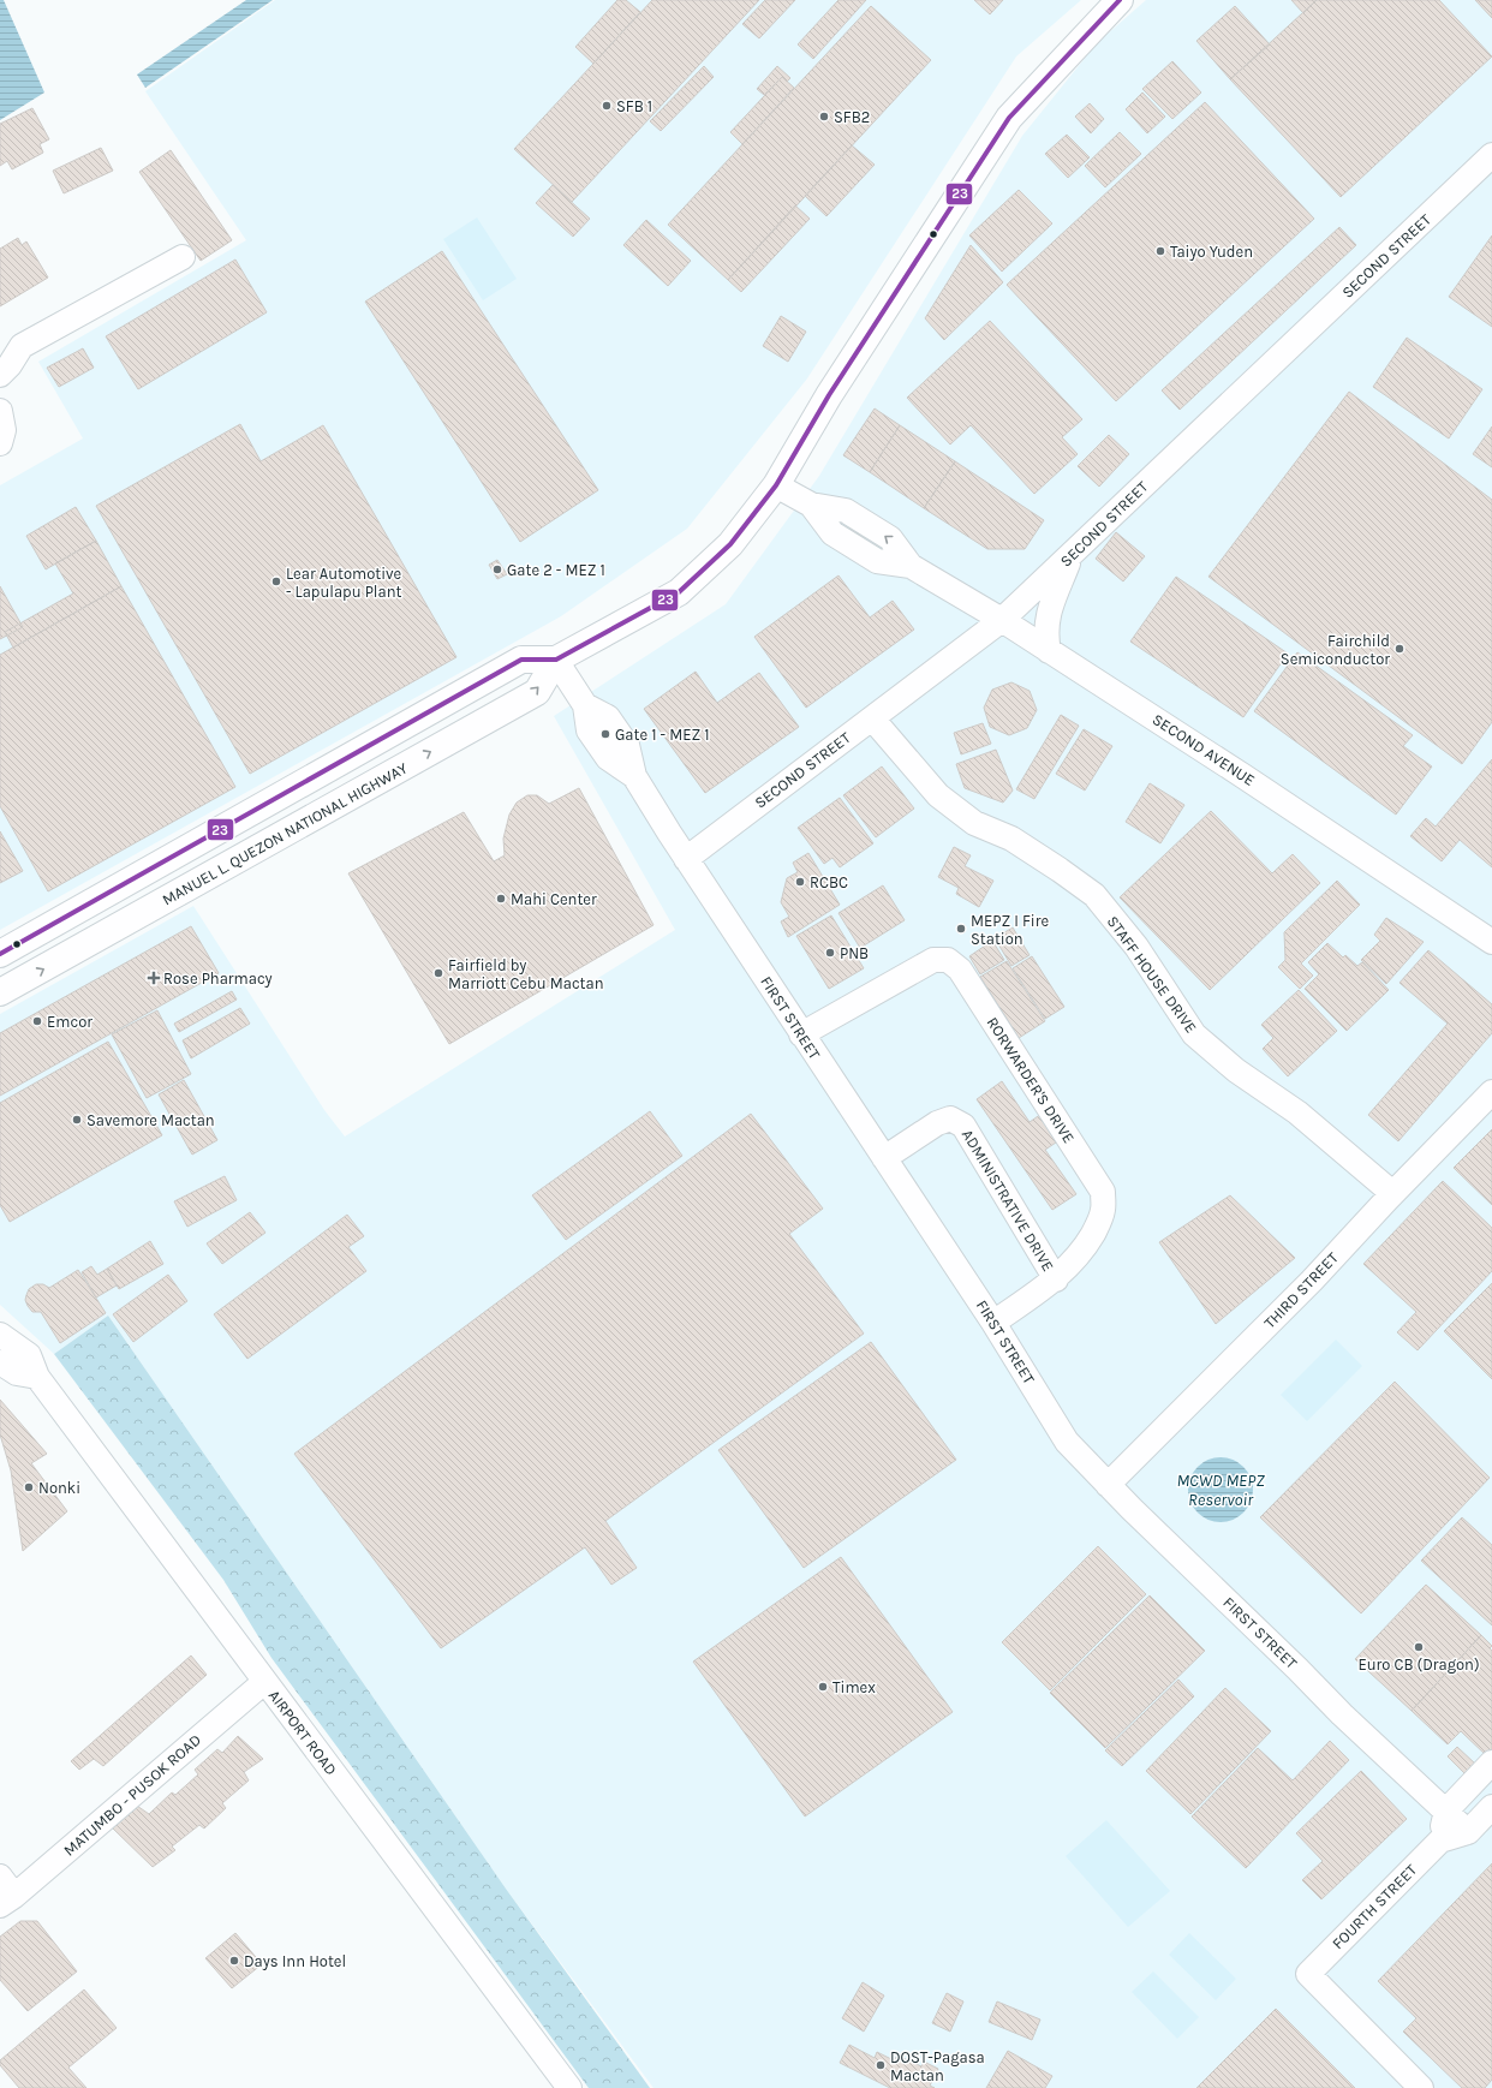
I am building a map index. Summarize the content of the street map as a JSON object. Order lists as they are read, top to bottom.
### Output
{
  "streets": {
    "main road": ["MANUEL L. QUEZON NATIONAL HIGHWAY"],
    "street": [
      "SECOND STREET",
      "SECOND AVENUE",
      "STAFF HOUSE DRIVE",
      "FIRST STREET",
      "RORWARDER'S DRIVE",
      "ADMINISTRATIVE DRIVE",
      "THIRD STREET",
      "AIRPORT ROAD",
      "MATUMBO - PUSOK ROAD",
      "FOURTH STREET"
    ]
  },
  "crossings": [
    ["SECOND STREET", "SECOND AVENUE"],
    ["SECOND STREET", "STAFF HOUSE DRIVE"],
    ["SECOND STREET", "FIRST STREET"],
    ["SECOND AVENUE", "MANUEL L. QUEZON NATIONAL HIGHWAY"],
    ["MANUEL L. QUEZON NATIONAL HIGHWAY", "FIRST STREET"],
    ["STAFF HOUSE DRIVE", "THIRD STREET"],
    ["FIRST STREET", "RORWARDER'S DRIVE"],
    ["FIRST STREET", "ADMINISTRATIVE DRIVE"],
    ["FIRST STREET", "THIRD STREET"],
    ["FIRST STREET", "FOURTH STREET"],
    ["RORWARDER'S DRIVE", "ADMINISTRATIVE DRIVE"],
    ["AIRPORT ROAD", "MATUMBO - PUSOK ROAD"]
  ],
  "water": ["MCWD MEPZ Reservoir"],
  "places": {
    "other": [
      "SFB 1",
      "SFB2",
      "Taiyo Yuden",
      "Gate 2 - MEZ 1",
      "Lear Automotive - Lapulapu Plant",
      "Fairchild Semiconductor",
      "Gate 1 - MEZ 1",
      "RCBC",
      "Mahi Center",
      "MEPZ I Fire Station",
      "PNB",
      "Fairfield by Marriott Cebu Mactan",
      "Emcor",
      "Savemore Mactan",
      "Nonki",
      "Euro CB (Dragon)",
      "Timex",
      "Days Inn Hotel",
      "DOST-Pagasa Mactan"
    ],
    "health": ["Rose Pharmacy"]
  },
  "lines": ["transit line 23"]
}
